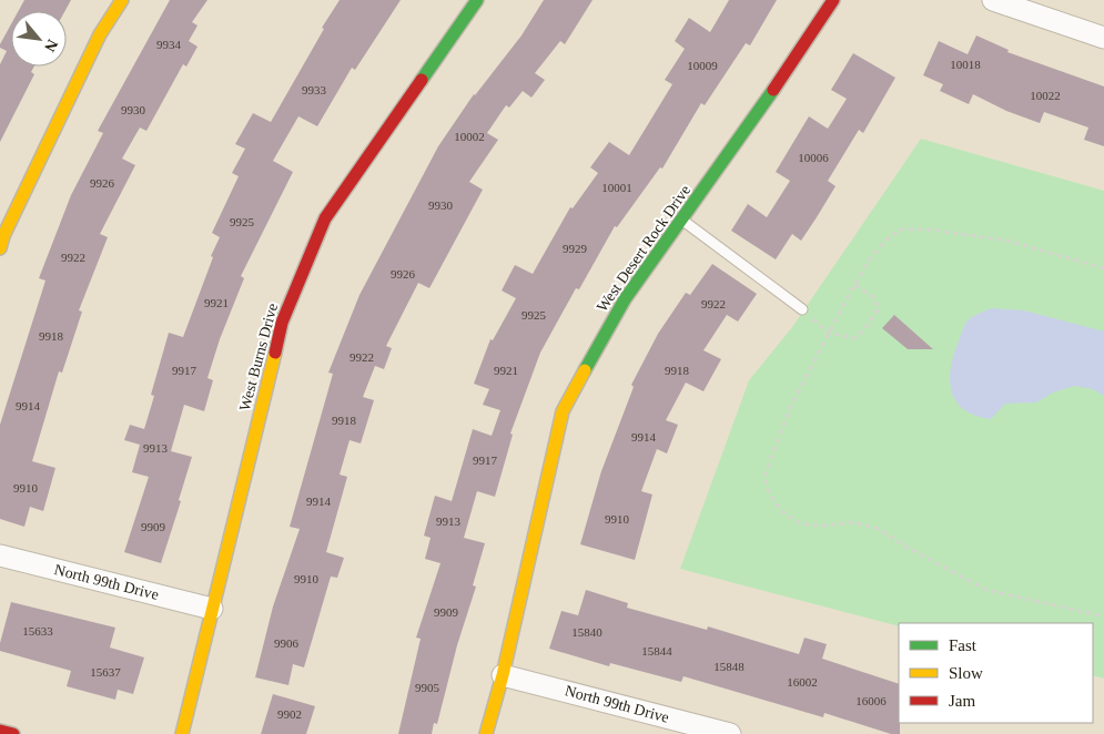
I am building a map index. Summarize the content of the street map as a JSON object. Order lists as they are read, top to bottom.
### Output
{
  "streets": {
    "street": ["West Desert Rock Drive", "West Burns Drive", "North 99th Drive"]
  },
  "crossings": [
    ["West Desert Rock Drive", "North 99th Drive"],
    ["West Burns Drive", "North 99th Drive"]
  ],
  "house_numbers": [
    "9934",
    "10018",
    "10009",
    "9933",
    "10022",
    "9930",
    "10002",
    "10006",
    "9926",
    "10001",
    "9930",
    "9925",
    "9929",
    "9922",
    "9926",
    "9921",
    "9922",
    "9925",
    "9918",
    "9922",
    "9917",
    "9921",
    "9918",
    "9914",
    "9918",
    "9914",
    "9913",
    "9917",
    "9910",
    "9914",
    "9910",
    "9913",
    "9909",
    "9910",
    "9909",
    "15633",
    "15840",
    "9906",
    "15844",
    "15848",
    "15637",
    "16002",
    "9905",
    "16006",
    "9902"
  ],
  "legend": ["Fast", "Slow", "Jam"],
  "north": "bottom right"
}
